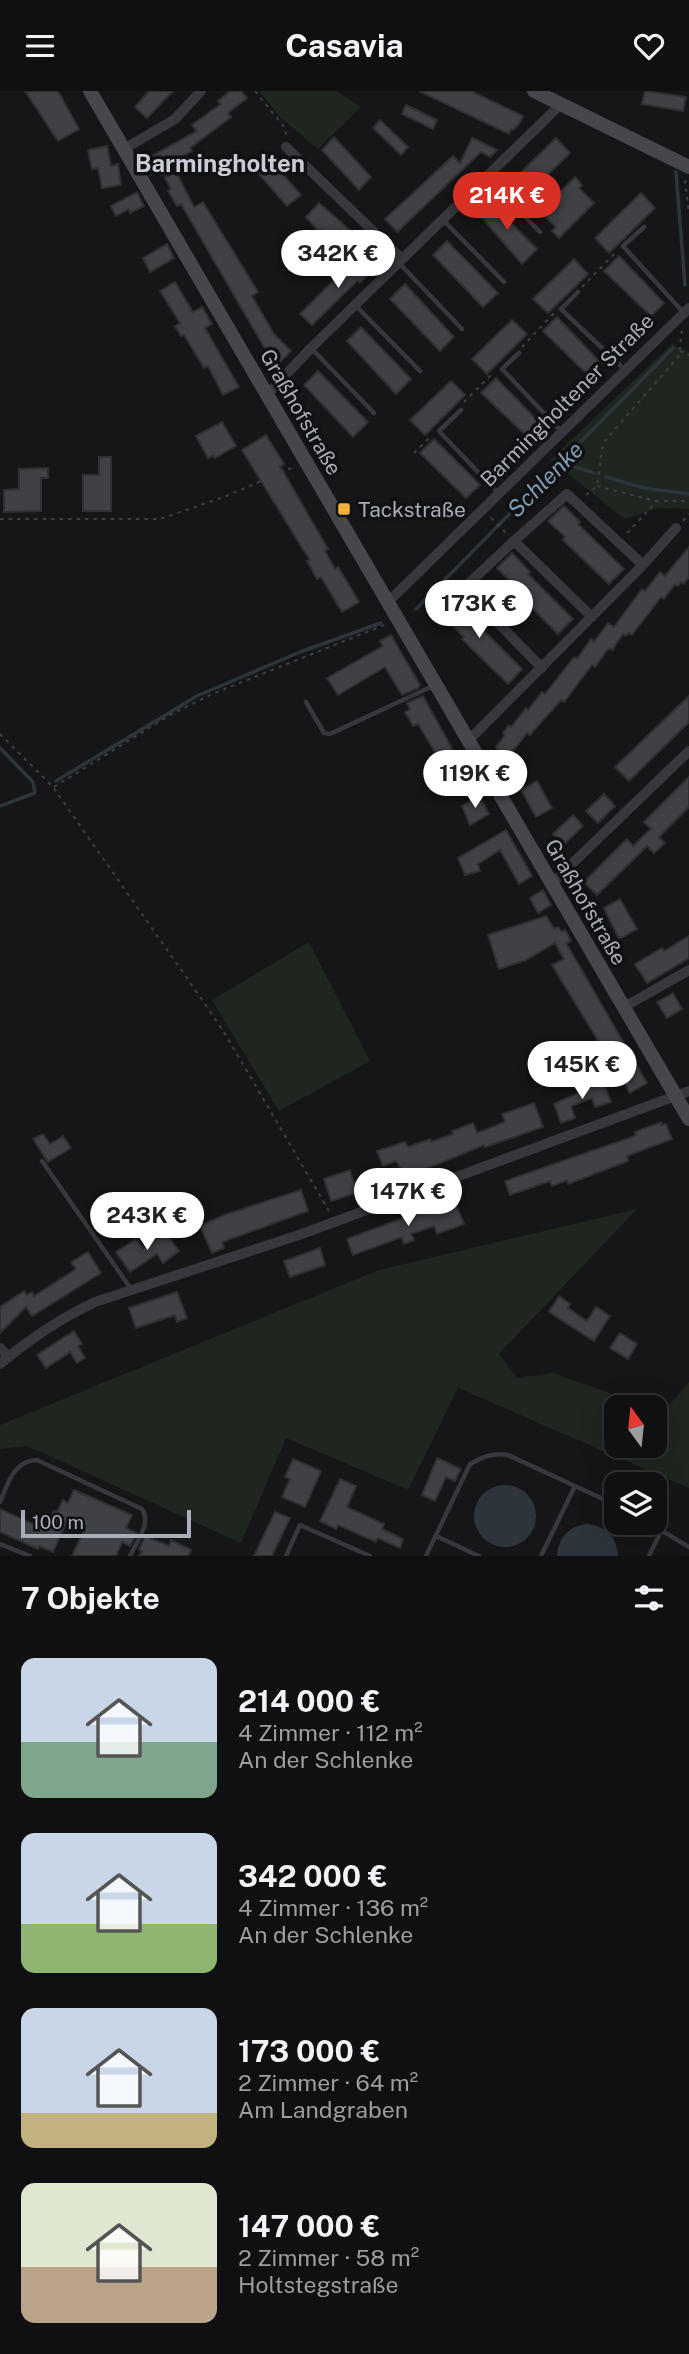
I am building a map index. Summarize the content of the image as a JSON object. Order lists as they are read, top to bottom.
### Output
{
  "streets": {
    "street": ["Barmingholtener Straße", "Graßhofstraße"]
  },
  "crossings": [
    ["Barmingholtener Straße", "Graßhofstraße"]
  ],
  "districts": ["Barmingholten"],
  "water": ["Schlenke"],
  "places": {
    "transit": ["Tackstraße"]
  },
  "scale_bar": "100 m",
  "north": "top",
  "page": {
    "header": "Casavia",
    "price": [
      "214K €",
      "342K €",
      "173K €",
      "119K €",
      "145K €",
      "147K €",
      "243K €"
    ],
    "scale": "100 m",
    "heading": "7 Objekte",
    "list": [
      {
        "name": "214 000 €",
        "note": "4 Zimmer · 112 m² · An der Schlenke"
      },
      {
        "name": "342 000 €",
        "note": "4 Zimmer · 136 m² · An der Schlenke"
      },
      {
        "name": "173 000 €",
        "note": "2 Zimmer · 64 m² · Am Landgraben"
      },
      {
        "name": "147 000 €",
        "note": "2 Zimmer · 58 m² · Holtstegstraße"
      }
    ]
  }
}
